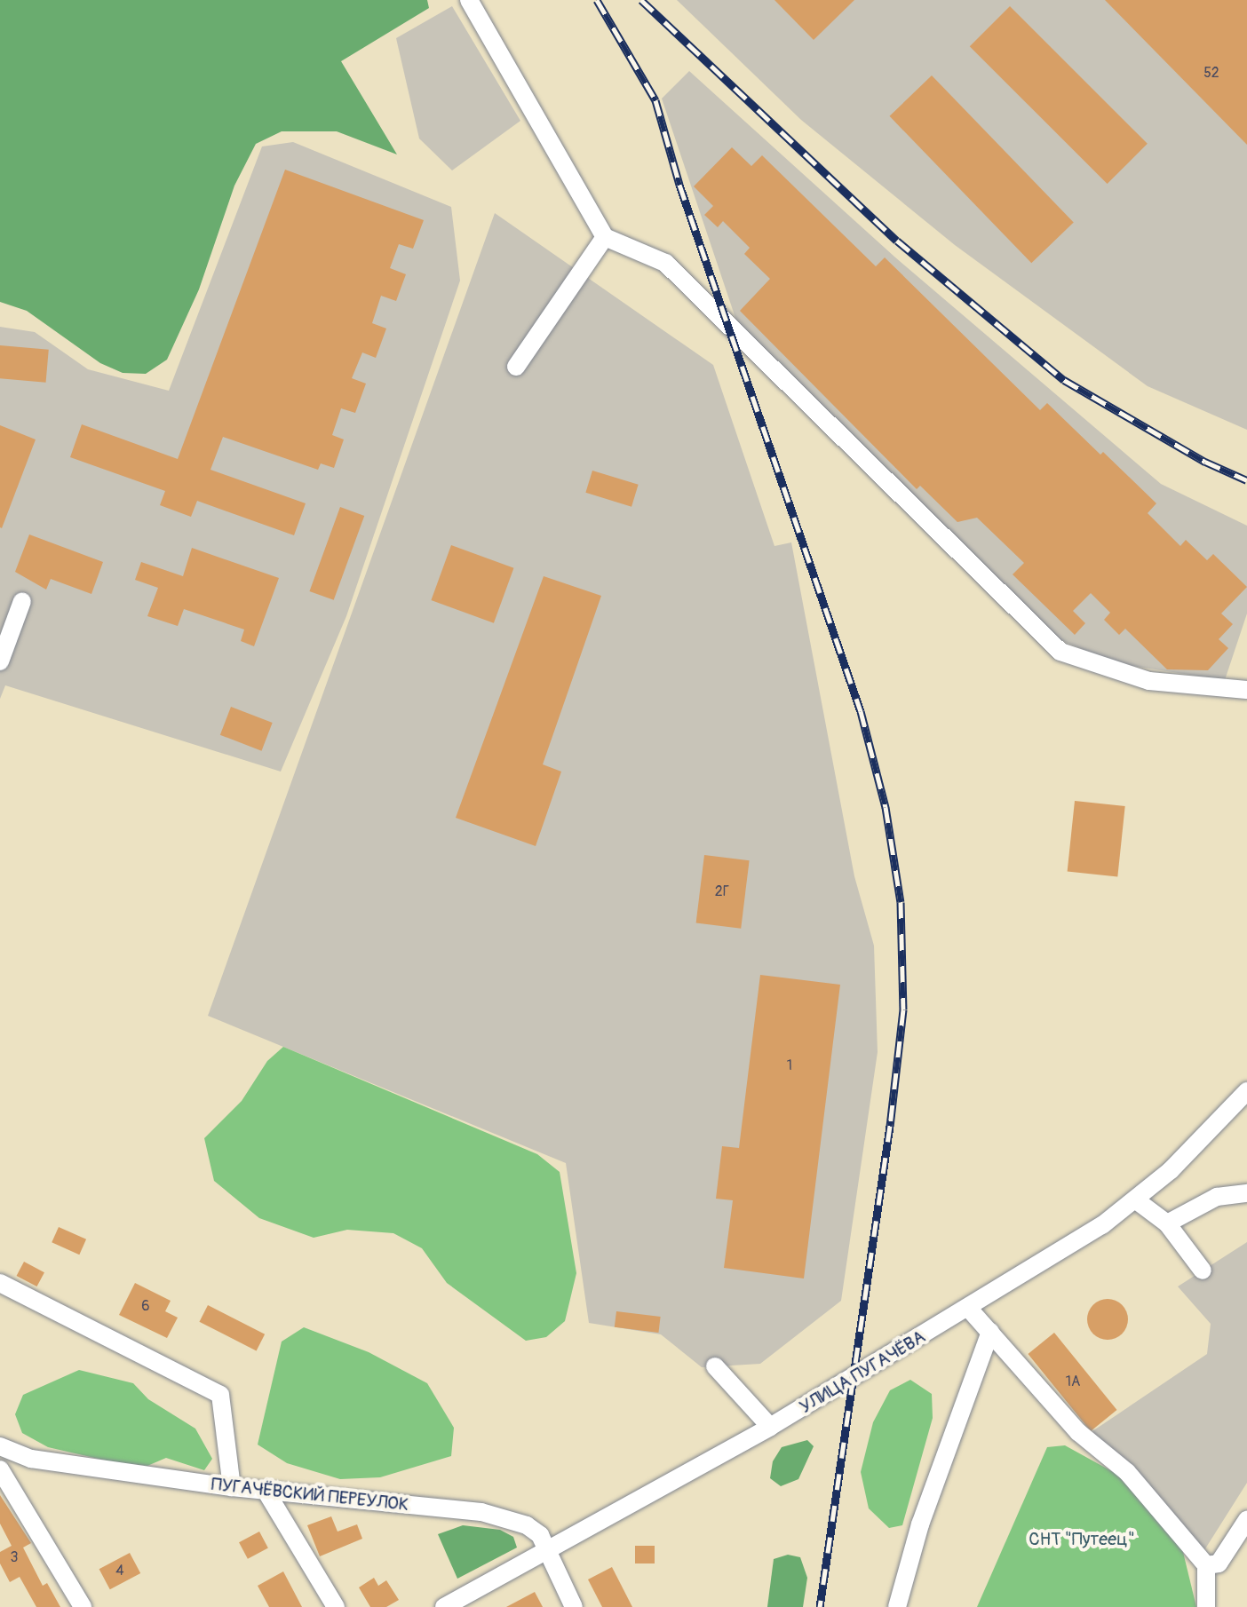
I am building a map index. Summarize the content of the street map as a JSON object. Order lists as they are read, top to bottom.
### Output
{
  "streets": {
    "street": ["УЛИЦА ПУГАЧЁВА", "ПУГАЧЁВСКИЙ ПЕРЕУЛОК"]
  },
  "crossings": [
    ["УЛИЦА ПУГАЧЁВА", "ПУГАЧЁВСКИЙ ПЕРЕУЛОК"]
  ],
  "parks": ["СНТ \"Путеец\""],
  "house_numbers": [
    "52",
    "2Г",
    "1",
    "6",
    "1А",
    "3",
    "4"
  ]
}
